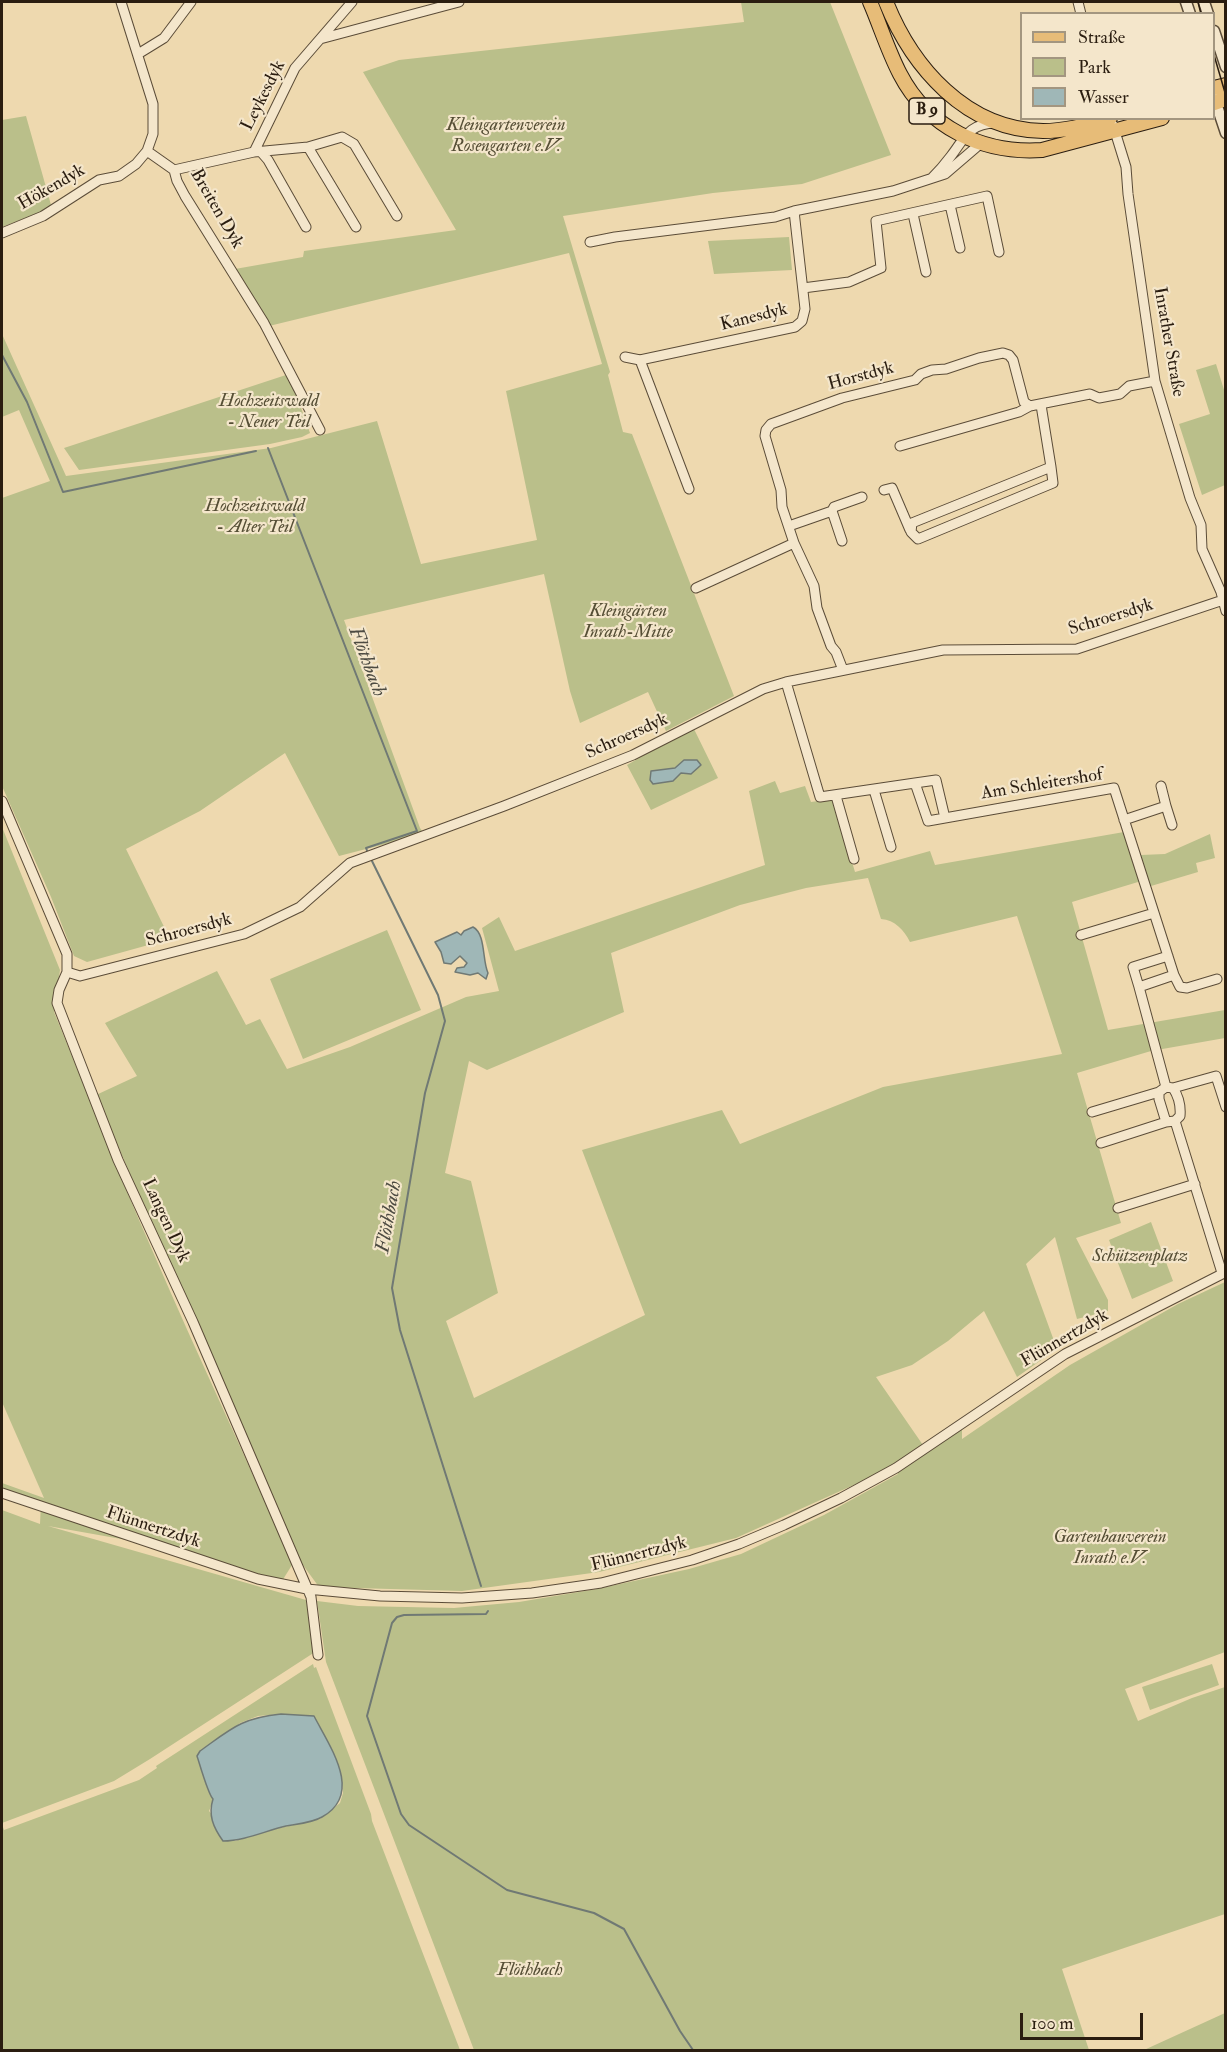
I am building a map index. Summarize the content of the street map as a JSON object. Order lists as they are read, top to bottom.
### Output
{
  "streets": {
    "main road": ["B 9"],
    "street": [
      "Leykesdyk",
      "Hökendyk",
      "Breiten Dyk",
      "Kanesdyk",
      "Inrather Straße",
      "Horstdyk",
      "Schroersdyk",
      "Am Schleitershof",
      "Langen Dyk",
      "Flünnertzdyk"
    ]
  },
  "crossings": [
    ["Leykesdyk", "Breiten Dyk"],
    ["B 9", "Inrather Straße"],
    ["Hökendyk", "Breiten Dyk"],
    ["Inrather Straße", "Schroersdyk"],
    ["Horstdyk", "Schroersdyk"],
    ["Schroersdyk", "Langen Dyk"],
    ["Langen Dyk", "Flünnertzdyk"]
  ],
  "water": ["Flöthbach"],
  "parks": [
    "Kleingartenverein Rosengarten e.V.",
    "Hochzeitswald - Neuer Teil",
    "Hochzeitswald - Alter Teil",
    "Kleingärten Inrath-Mitte",
    "Schützenplatz",
    "Gartenbauverein Inrath e.V.",
    "Flöthbach"
  ],
  "legend": ["Straße", "Park", "Wasser"],
  "scale_bar": "100 m"
}
